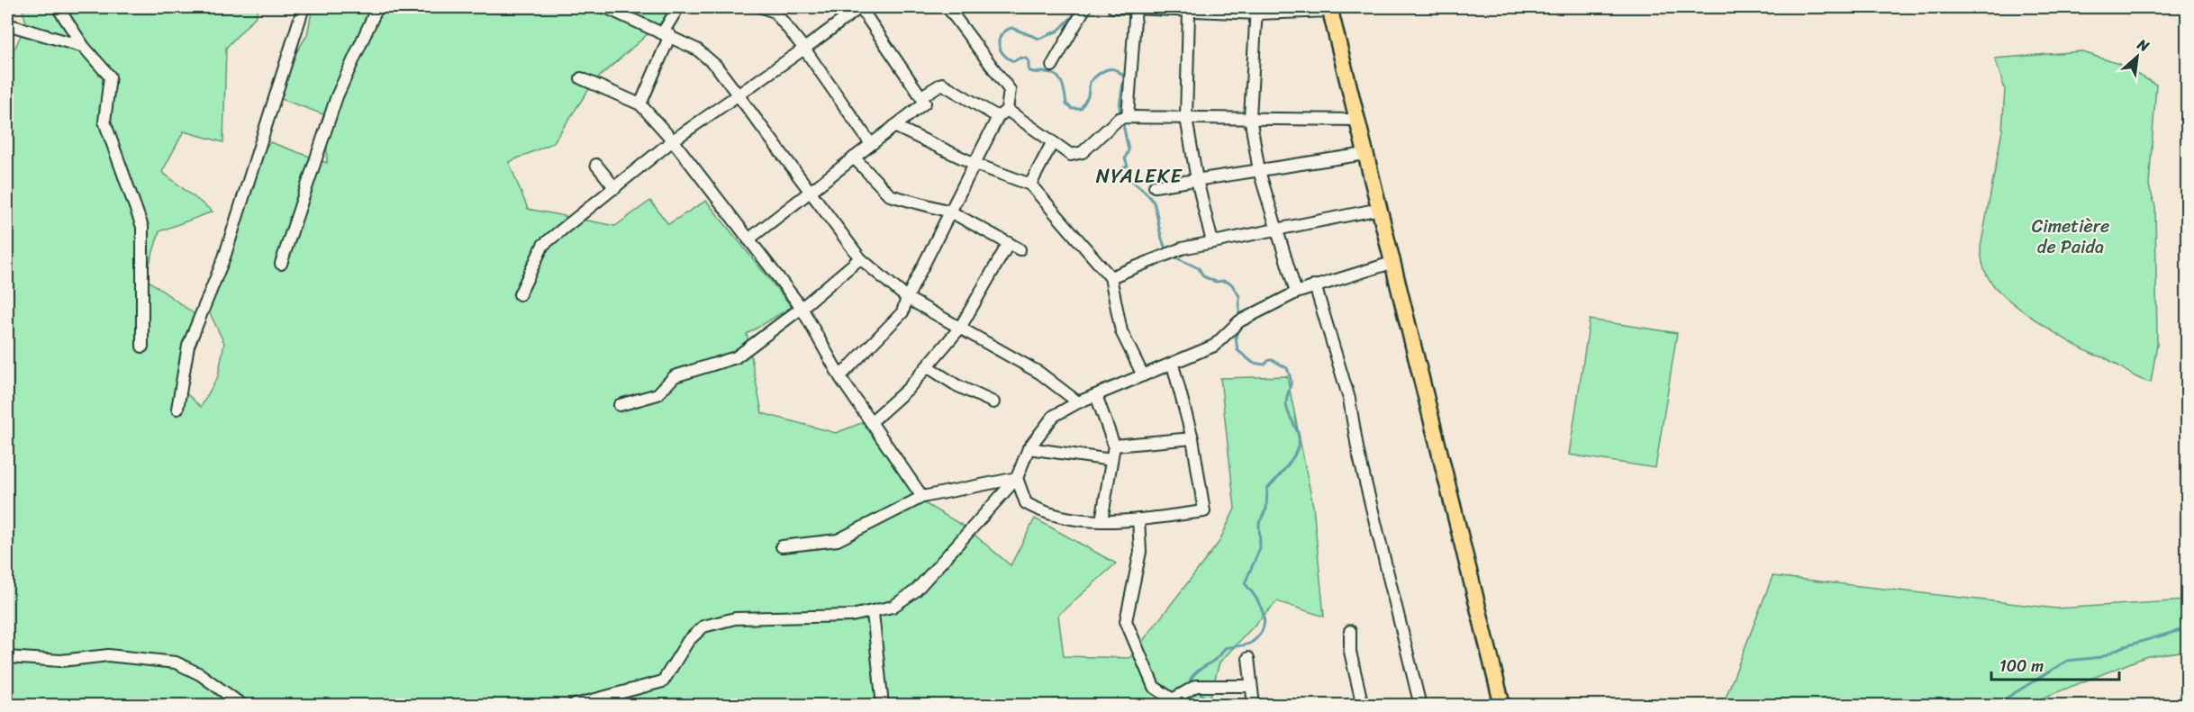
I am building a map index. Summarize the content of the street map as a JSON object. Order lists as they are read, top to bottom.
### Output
{
  "districts": ["NYALEKE"],
  "parks": ["Cimetière de Paida"],
  "scale_bar": "100 m",
  "north": "top right"
}
